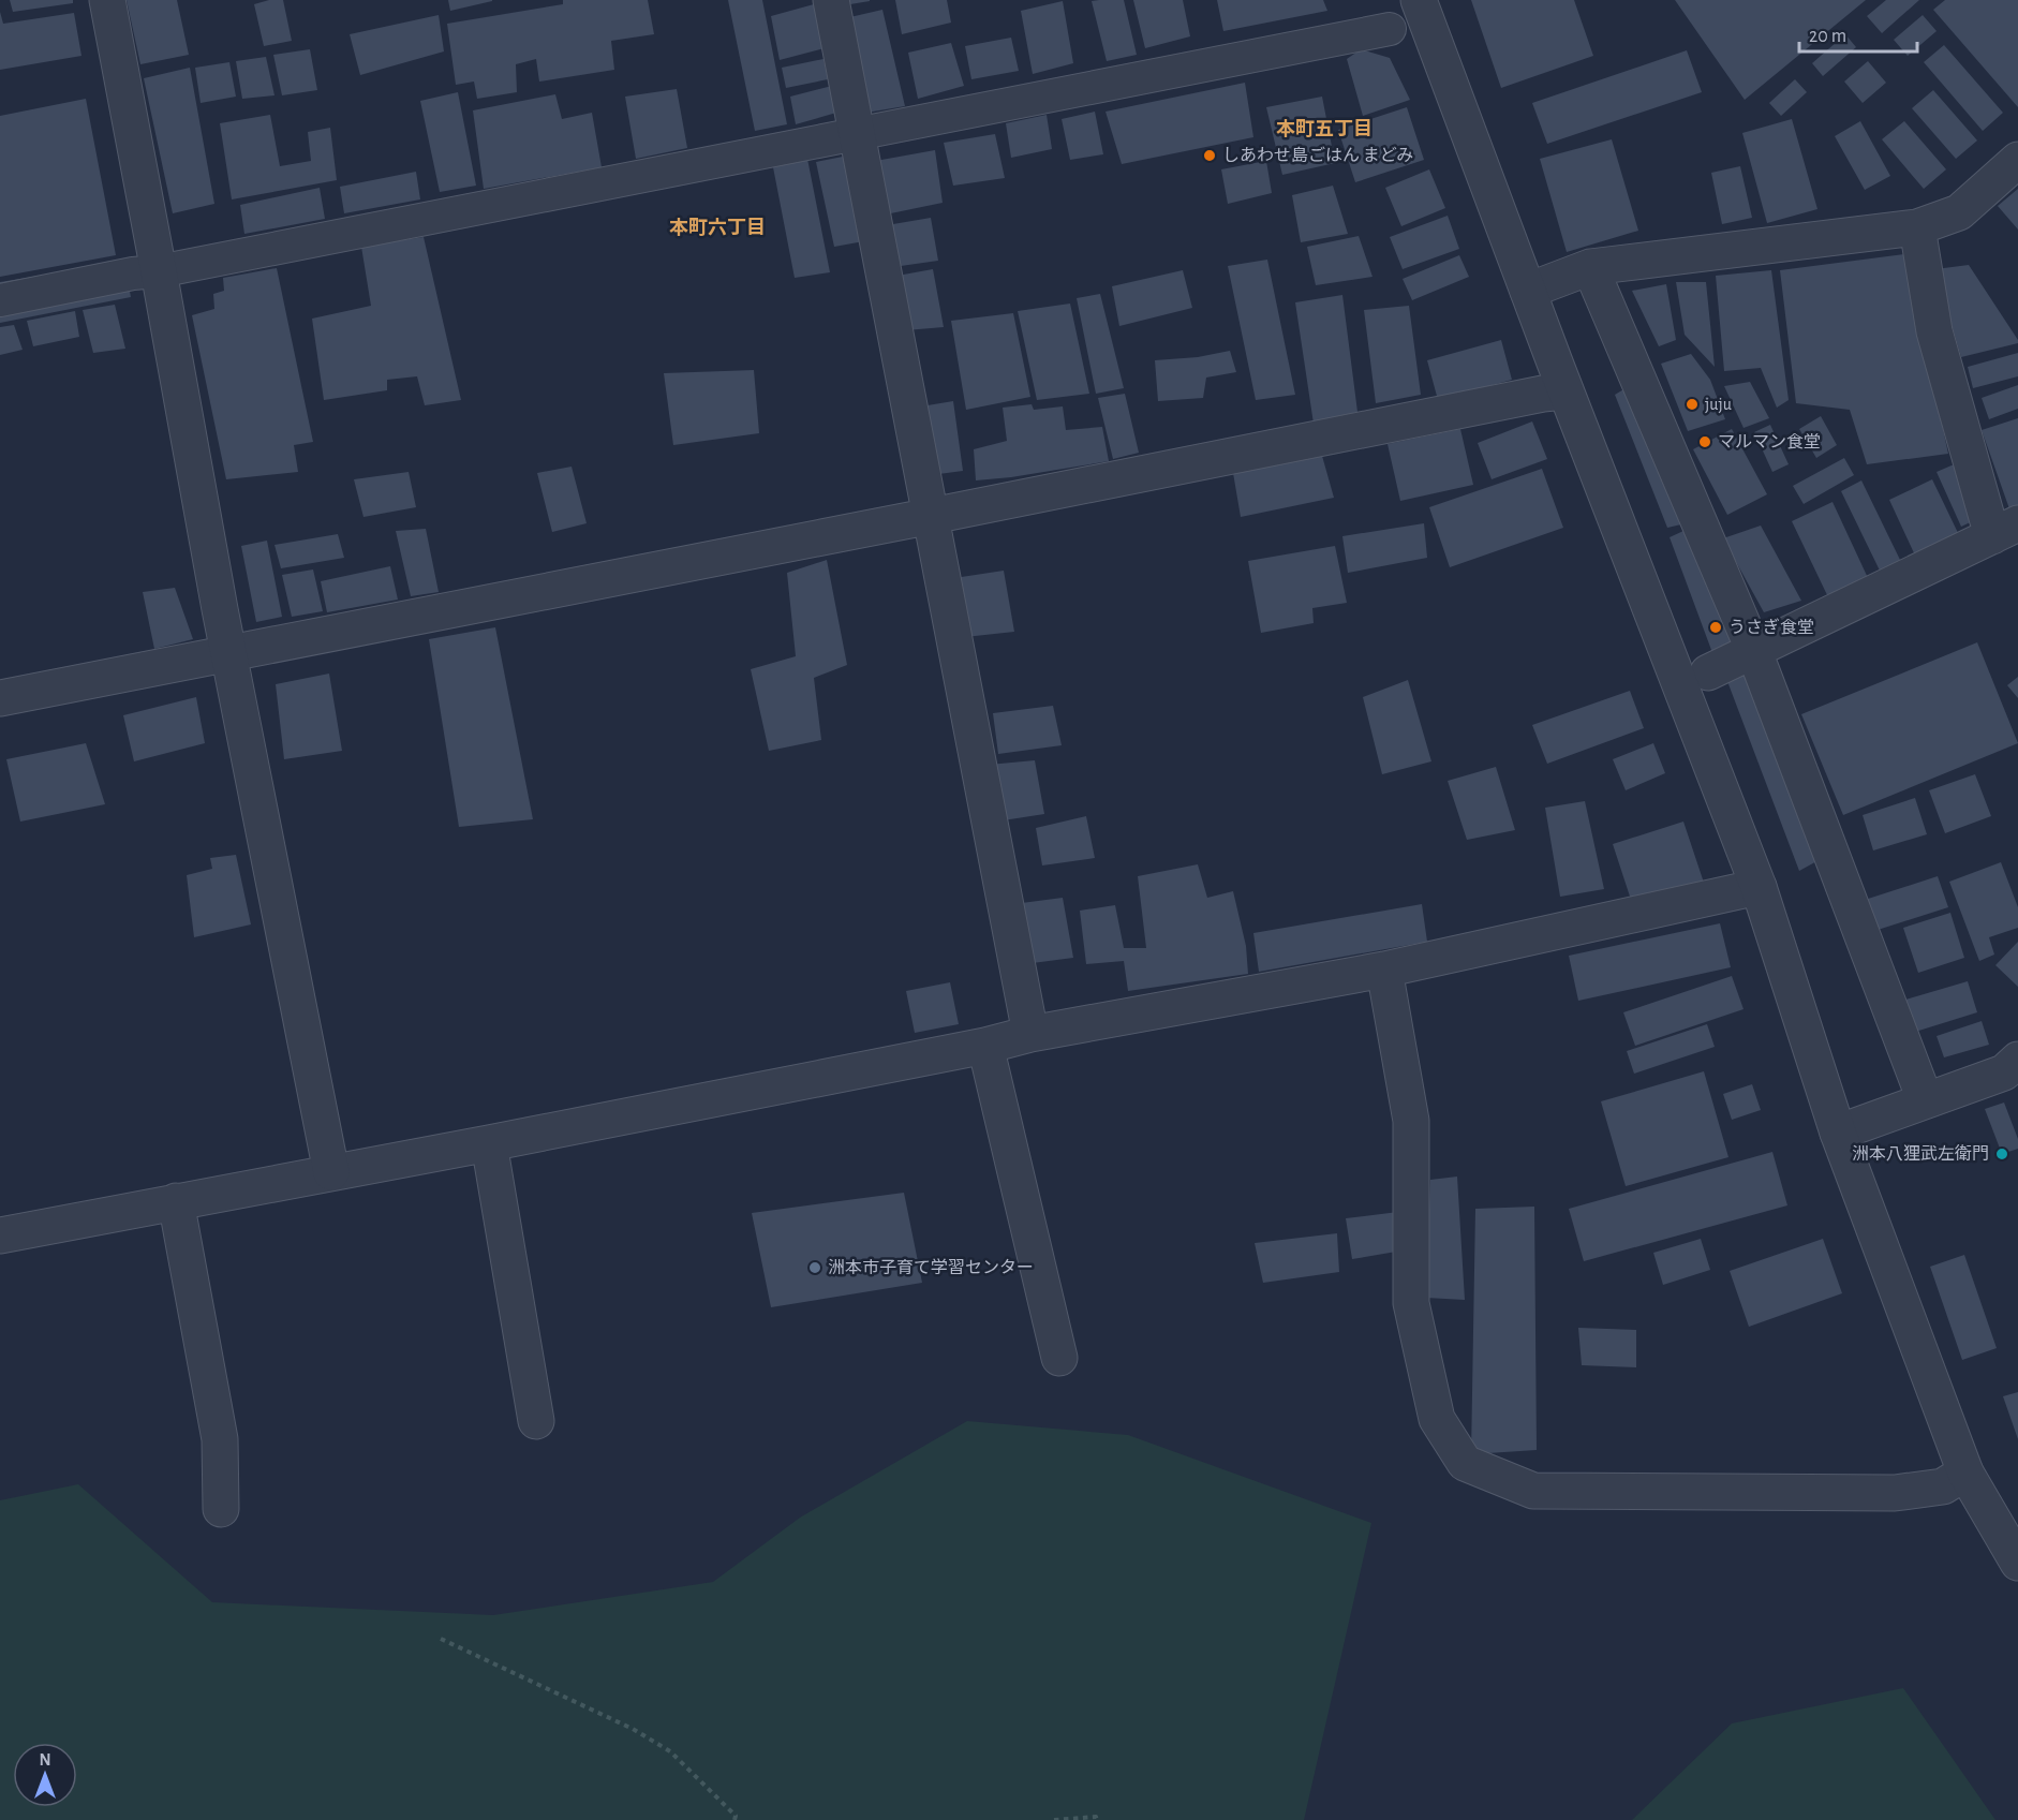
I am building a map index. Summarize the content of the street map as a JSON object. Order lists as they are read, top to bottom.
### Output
{
  "districts": ["本町五丁目", "本町六丁目"],
  "places": [
    "しあわせ島ごはん まどみ",
    "juju",
    "マルマン食堂",
    "うさぎ食堂",
    "洲本八狸武左衛門",
    "洲本市子育て学習センター"
  ],
  "scale_bar": "20 m",
  "north": "top"
}
